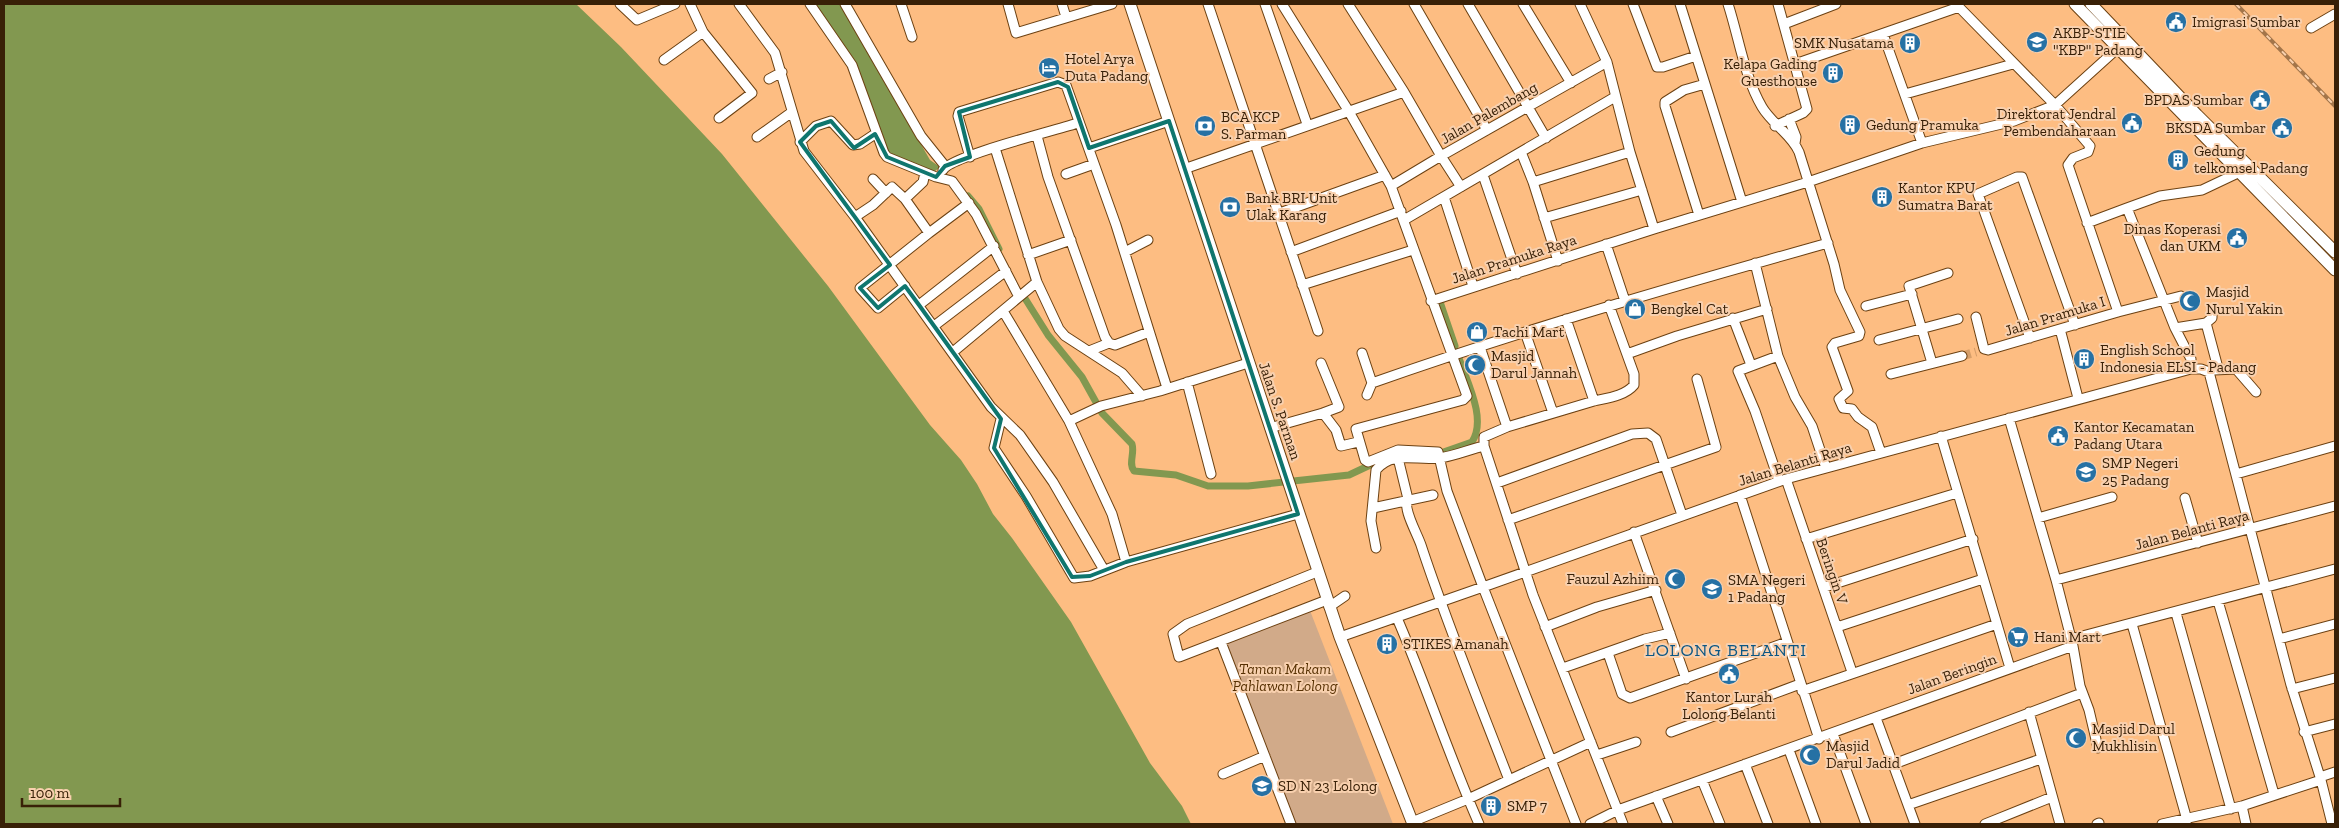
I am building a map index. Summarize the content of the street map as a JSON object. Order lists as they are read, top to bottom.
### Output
{
  "streets": {
    "main road": ["Jalan S. Parman"],
    "street": [
      "Jalan Palembang",
      "Jalan Pramuka Raya",
      "Jalan Pramuka I",
      "Jalan Belanti Raya",
      "Beringin V",
      "Jalan Beringin"
    ]
  },
  "crossings": [
    ["Jalan S. Parman", "Jalan Belanti Raya"],
    ["Jalan Belanti Raya", "Beringin V"]
  ],
  "districts": ["LOLONG BELANTI"],
  "parks": ["Taman Makam Pahlawan Lolong"],
  "places": {
    "public building": [
      "Imigrasi Sumbar",
      "BPDAS Sumbar",
      "Direktorat Jendral Pembendaharaan",
      "BKSDA Sumbar",
      "Dinas Koperasi dan UKM",
      "Kantor Kecamatan Padang Utara",
      "Kantor Lurah Lolong Belanti"
    ],
    "school or university": [
      "AKBP-STIE \"KBP\" Padang",
      "SMP Negeri 25 Padang",
      "SMA Negeri 1 Padang",
      "SD N 23 Lolong"
    ],
    "building": [
      "SMK Nusatama",
      "Kelapa Gading Guesthouse",
      "Gedung Pramuka",
      "Gedung telkomsel Padang",
      "Kantor KPU Sumatra Barat",
      "English School Indonesia ELSI - Padang",
      "STIKES Amanah",
      "SMP 7"
    ],
    "hotel": ["Hotel Arya Duta Padang"],
    "bank": ["BCA KCP S. Parman", "Bank BRI Unit Ulak Karang"],
    "mosque": [
      "Masjid Nurul Yakin",
      "Masjid Darul Jannah",
      "Fauzul Azhiim",
      "Masjid Darul Mukhlisin",
      "Masjid Darul Jadid"
    ],
    "shop": ["Bengkel Cat", "Tachi Mart"],
    "supermarket": ["Hani Mart"]
  },
  "scale_bar": "100 m"
}
